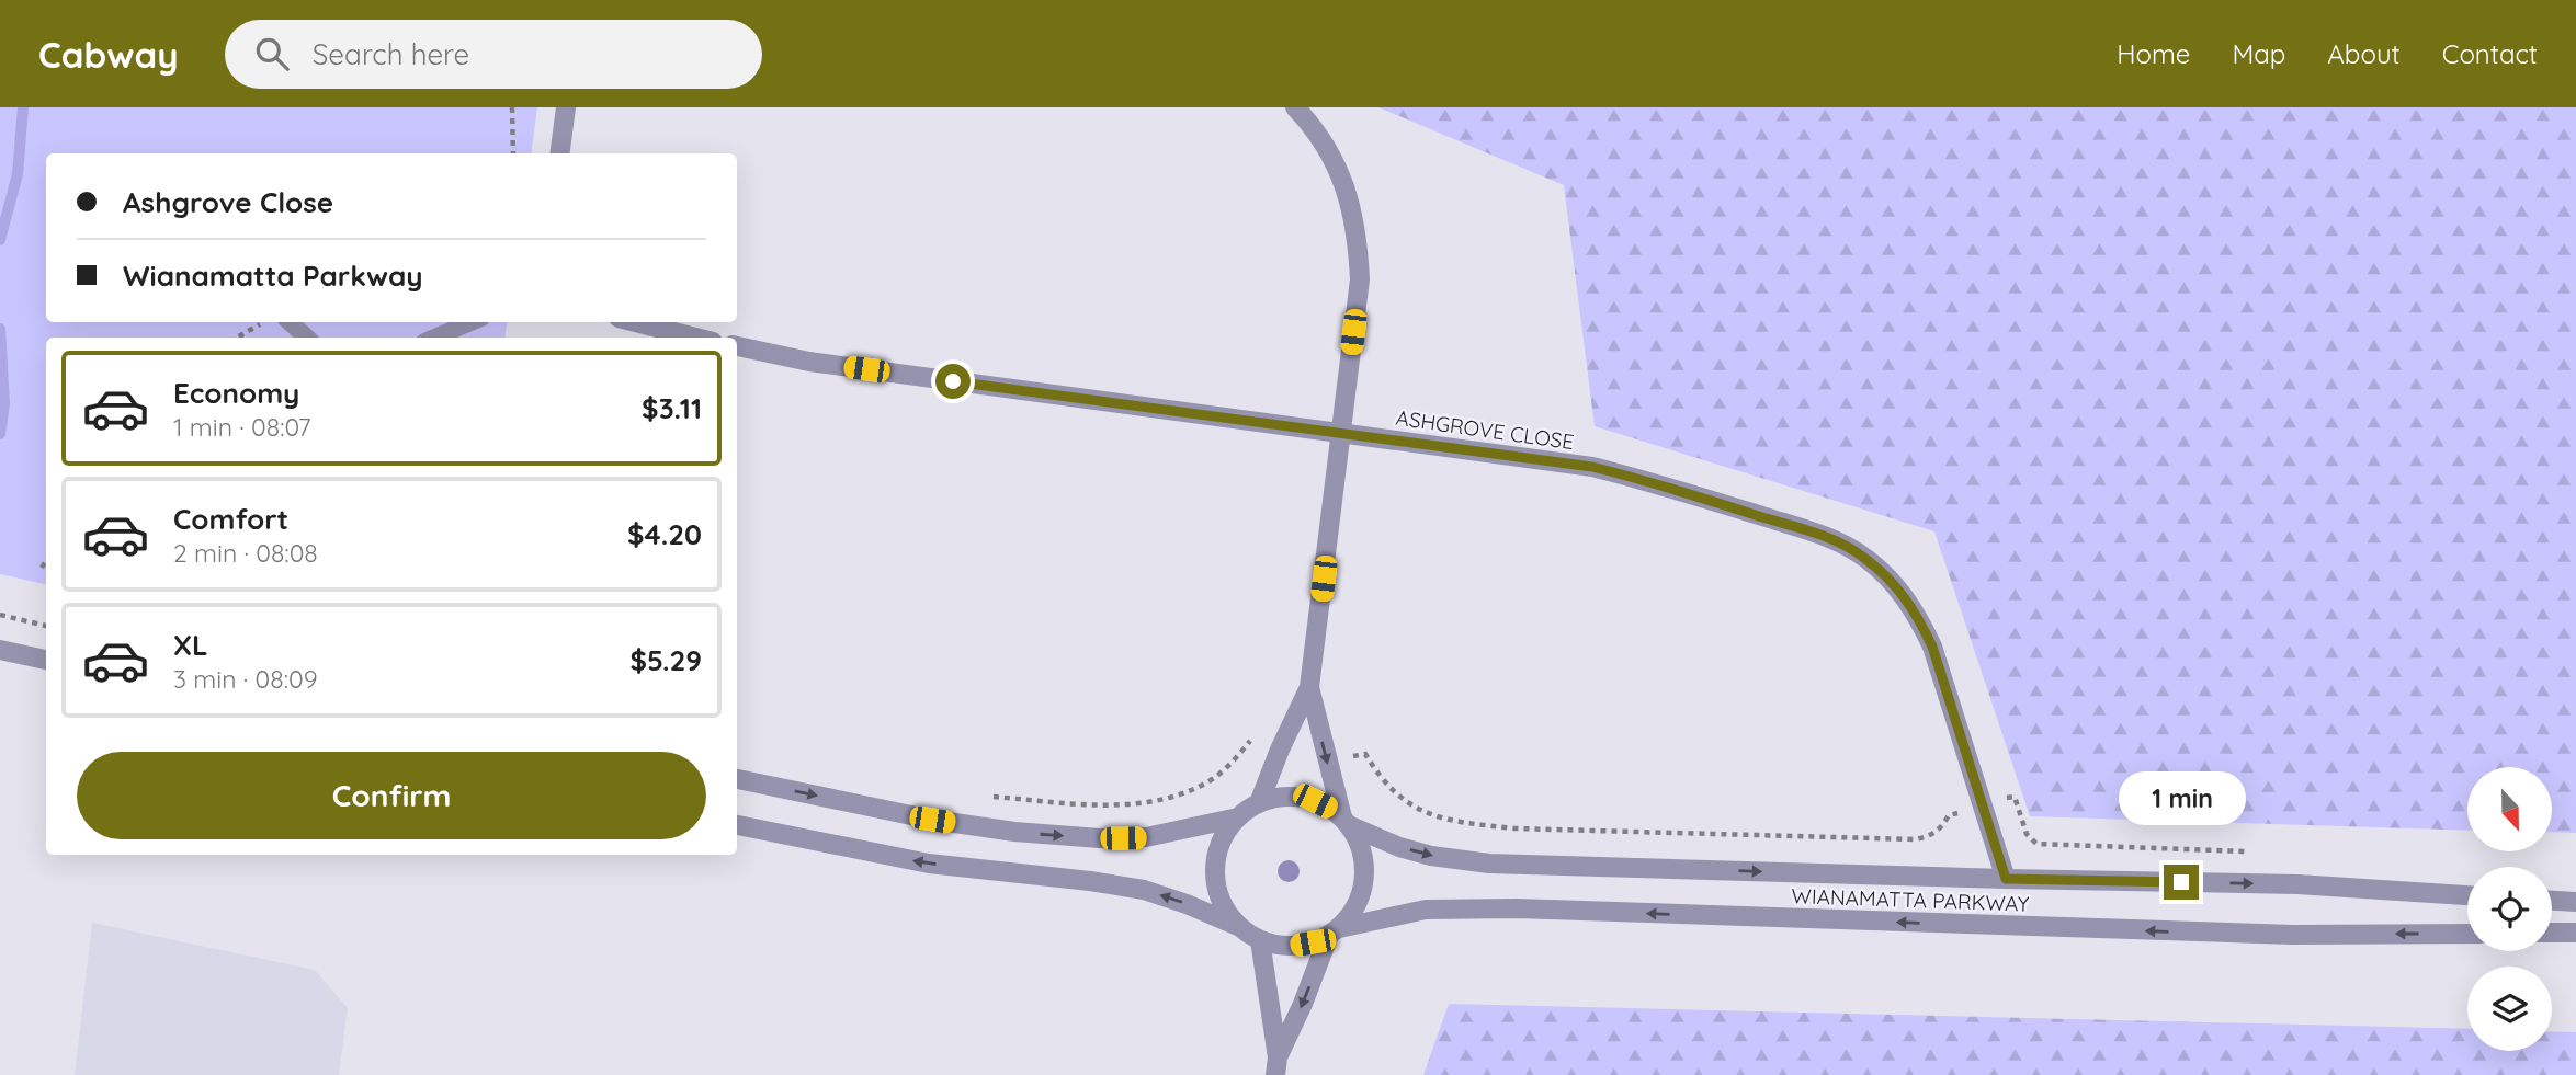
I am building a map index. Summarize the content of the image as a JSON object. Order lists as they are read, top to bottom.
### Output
{
  "streets": {
    "street": ["ASHGROVE CLOSE", "WIANAMATTA PARKWAY"]
  },
  "crossings": [
    ["ASHGROVE CLOSE", "WIANAMATTA PARKWAY"]
  ],
  "north": "bottom",
  "page": {
    "header": "Cabway",
    "search": "Search here",
    "nav": [
      "Home",
      "Map",
      "About",
      "Contact"
    ],
    "banner": ["Ashgrove Close", "Wianamatta Parkway"],
    "list": [
      {
        "name": "Economy",
        "note": "1 min · 08:07",
        "value": "$3.11"
      },
      {
        "name": "Comfort",
        "note": "2 min · 08:08",
        "value": "$4.20"
      },
      {
        "name": "XL",
        "note": "3 min · 08:09",
        "value": "$5.29"
      }
    ],
    "buttons": "Confirm",
    "bubble": "1 min"
  }
}
